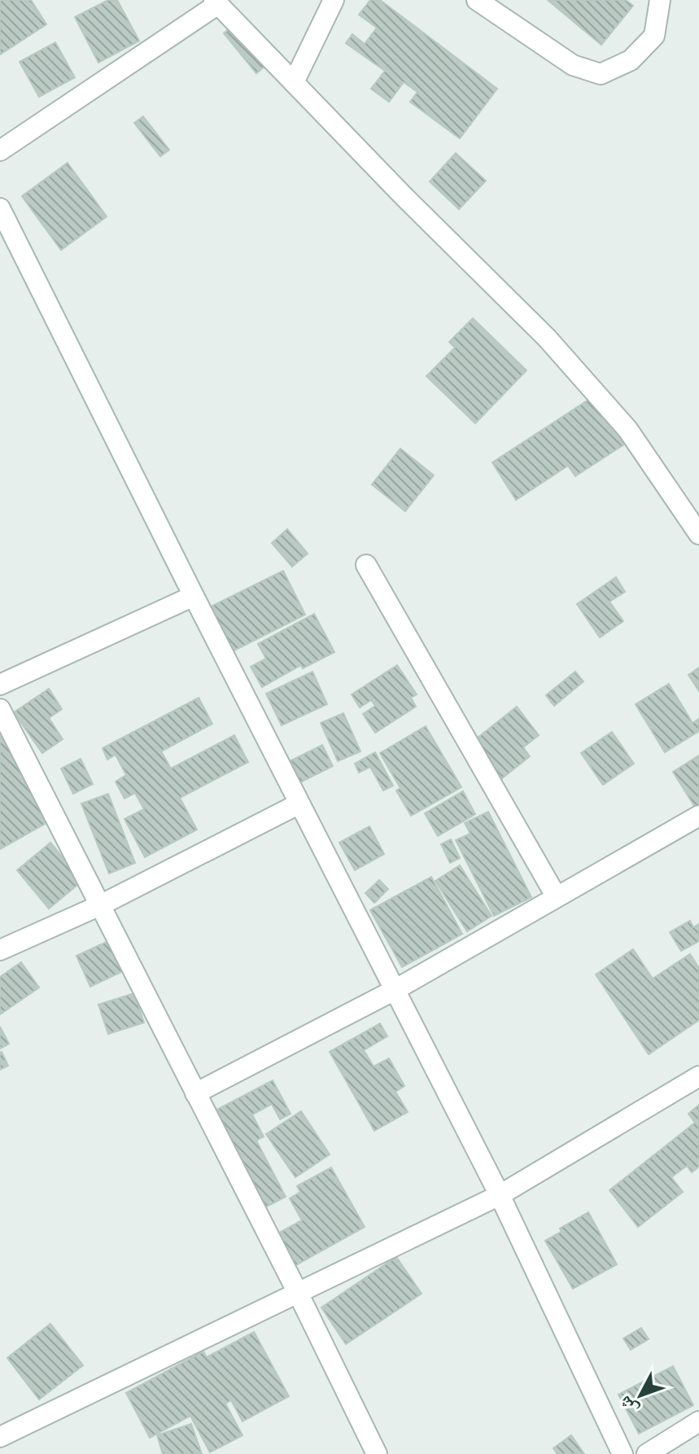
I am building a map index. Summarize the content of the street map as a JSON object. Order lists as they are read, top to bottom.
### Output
{
  "north": "bottom left"
}
